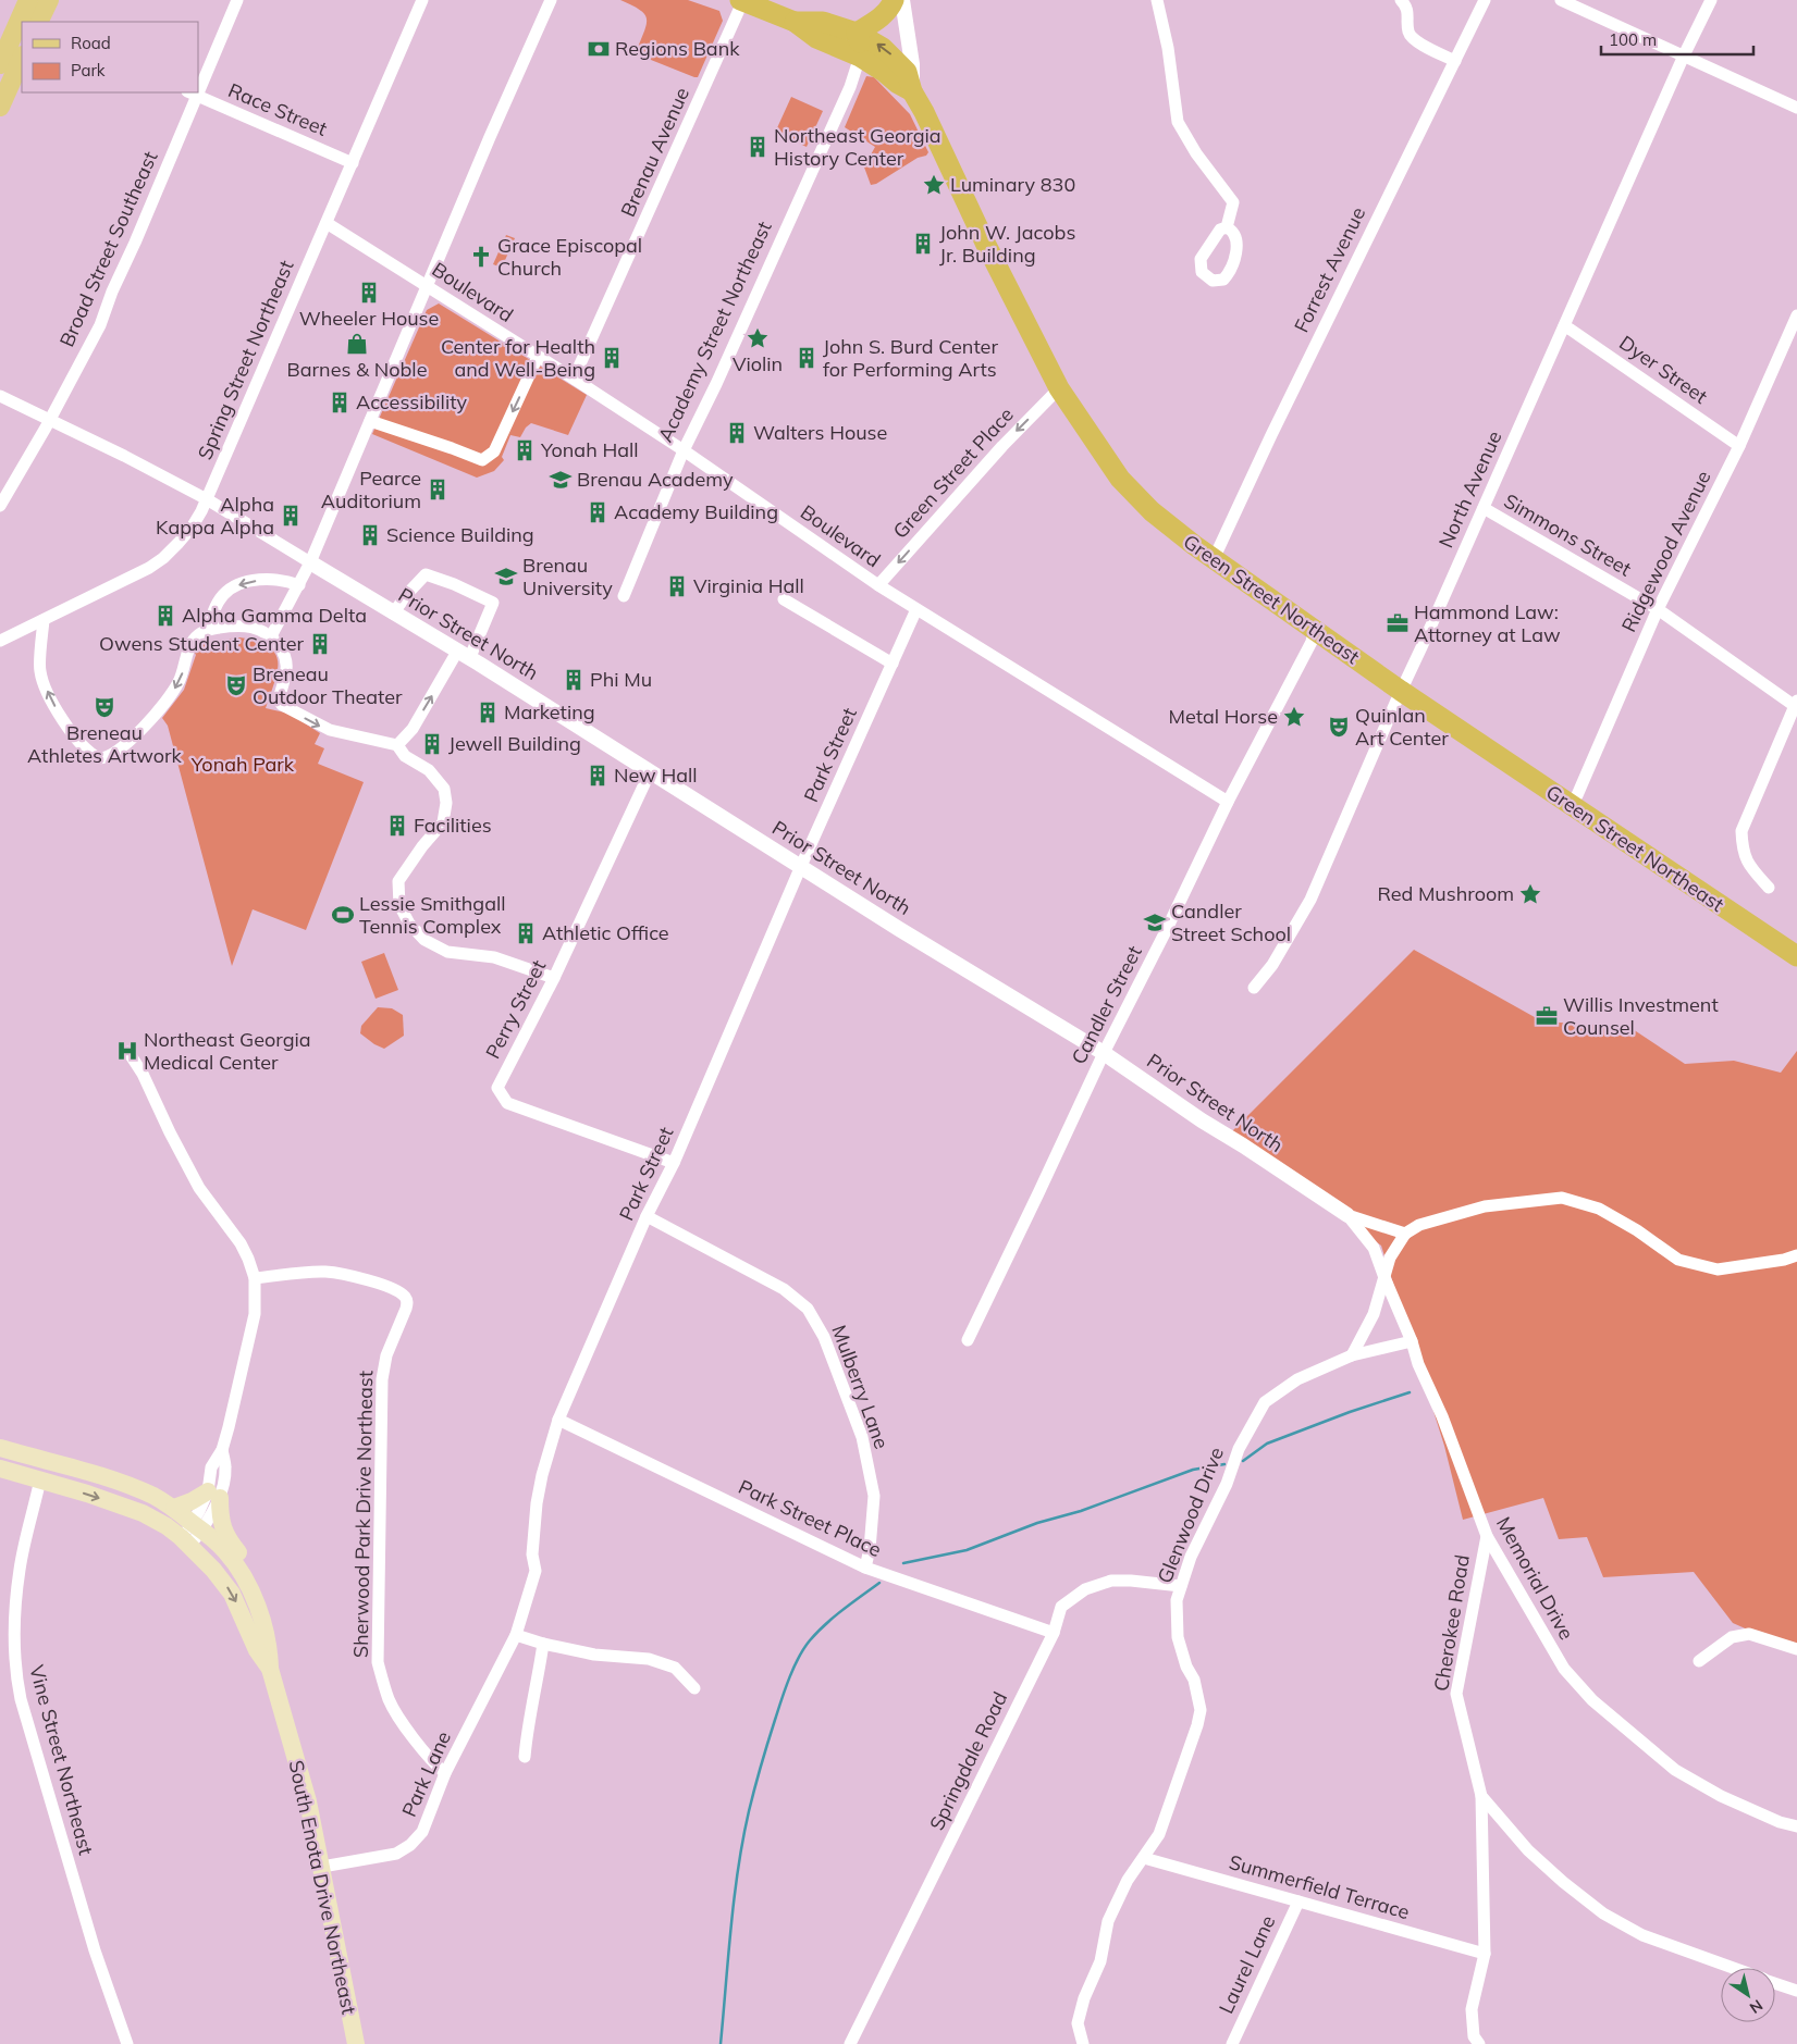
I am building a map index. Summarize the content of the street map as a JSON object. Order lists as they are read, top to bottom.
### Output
{
  "streets": {
    "highway": ["Green Street Northeast"],
    "main road": ["South Enota Drive Northeast"],
    "street": [
      "Race Street",
      "Brenau Avenue",
      "Broad Street Southeast",
      "Forrest Avenue",
      "Boulevard",
      "Academy Street Northeast",
      "Spring Street Northeast",
      "Dyer Street",
      "Green Street Place",
      "North Avenue",
      "Simmons Street",
      "Ridgewood Avenue",
      "Prior Street North",
      "Park Street",
      "Candler Street",
      "Perry Street",
      "Mulberry Lane",
      "Sherwood Park Drive Northeast",
      "Glenwood Drive",
      "Park Street Place",
      "Memorial Drive",
      "Cherokee Road",
      "Vine Street Northeast",
      "Springdale Road",
      "Park Lane",
      "Summerfield Terrace",
      "Laurel Lane"
    ]
  },
  "crossings": [
    ["Race Street", "Broad Street Southeast"],
    ["Race Street", "Spring Street Northeast"],
    ["Brenau Avenue", "Boulevard"],
    ["Forrest Avenue", "Green Street Northeast"],
    ["Boulevard", "Academy Street Northeast"],
    ["Boulevard", "Spring Street Northeast"],
    ["Boulevard", "Green Street Place"],
    ["Boulevard", "Park Street"],
    ["Boulevard", "Candler Street"],
    ["Dyer Street", "North Avenue"],
    ["Dyer Street", "Ridgewood Avenue"],
    ["Green Street Place", "Green Street Northeast"],
    ["North Avenue", "Simmons Street"],
    ["North Avenue", "Green Street Northeast"],
    ["Simmons Street", "Ridgewood Avenue"],
    ["Ridgewood Avenue", "Green Street Northeast"],
    ["Green Street Northeast", "Candler Street"],
    ["Prior Street North", "Park Street"],
    ["Prior Street North", "Candler Street"],
    ["Prior Street North", "Perry Street"],
    ["Prior Street North", "Memorial Drive"],
    ["Park Street", "Perry Street"],
    ["Park Street", "Mulberry Lane"],
    ["Park Street", "Park Street Place"],
    ["Park Street", "Park Lane"],
    ["Mulberry Lane", "Park Street Place"],
    ["Sherwood Park Drive Northeast", "Park Lane"],
    ["Glenwood Drive", "Memorial Drive"],
    ["Glenwood Drive", "Springdale Road"],
    ["Glenwood Drive", "Summerfield Terrace"],
    ["Park Street Place", "Springdale Road"],
    ["Memorial Drive", "Cherokee Road"],
    ["Park Lane", "South Enota Drive Northeast"],
    ["Summerfield Terrace", "Laurel Lane"]
  ],
  "one_way": ["Green Street Place"],
  "parks": ["Yonah Park"],
  "places": {
    "bank": ["Regions Bank"],
    "building": [
      "Northeast Georgia History Center",
      "John W. Jacobs Jr. Building",
      "Wheeler House",
      "Center for Health and Well-Being",
      "John S. Burd Center for Performing Arts",
      "Accessibility",
      "Walters House",
      "Yonah Hall",
      "Pearce Auditorium",
      "Academy Building",
      "Alpha Kappa Alpha",
      "Science Building",
      "Virginia Hall",
      "Alpha Gamma Delta",
      "Owens Student Center",
      "Phi Mu",
      "Marketing",
      "Jewell Building",
      "New Hall",
      "Facilities",
      "Athletic Office"
    ],
    "place": [
      "Luminary 830",
      "Violin",
      "Metal Horse",
      "Red Mushroom"
    ],
    "church": ["Grace Episcopal Church"],
    "shop": ["Barnes & Noble"],
    "school or university": ["Brenau Academy", "Brenau University", "Candler Street School"],
    "office": ["Hammond Law: Attorney at Law", "Willis Investment Counsel"],
    "theatre": ["Breneau Outdoor Theater", "Breneau Athletes Artwork", "Quinlan Art Center"],
    "sports": ["Lessie Smithgall Tennis Complex"],
    "hospital": ["Northeast Georgia Medical Center"]
  },
  "legend": ["Road", "Park"],
  "scale_bar": "100 m",
  "north": "bottom right"
}
